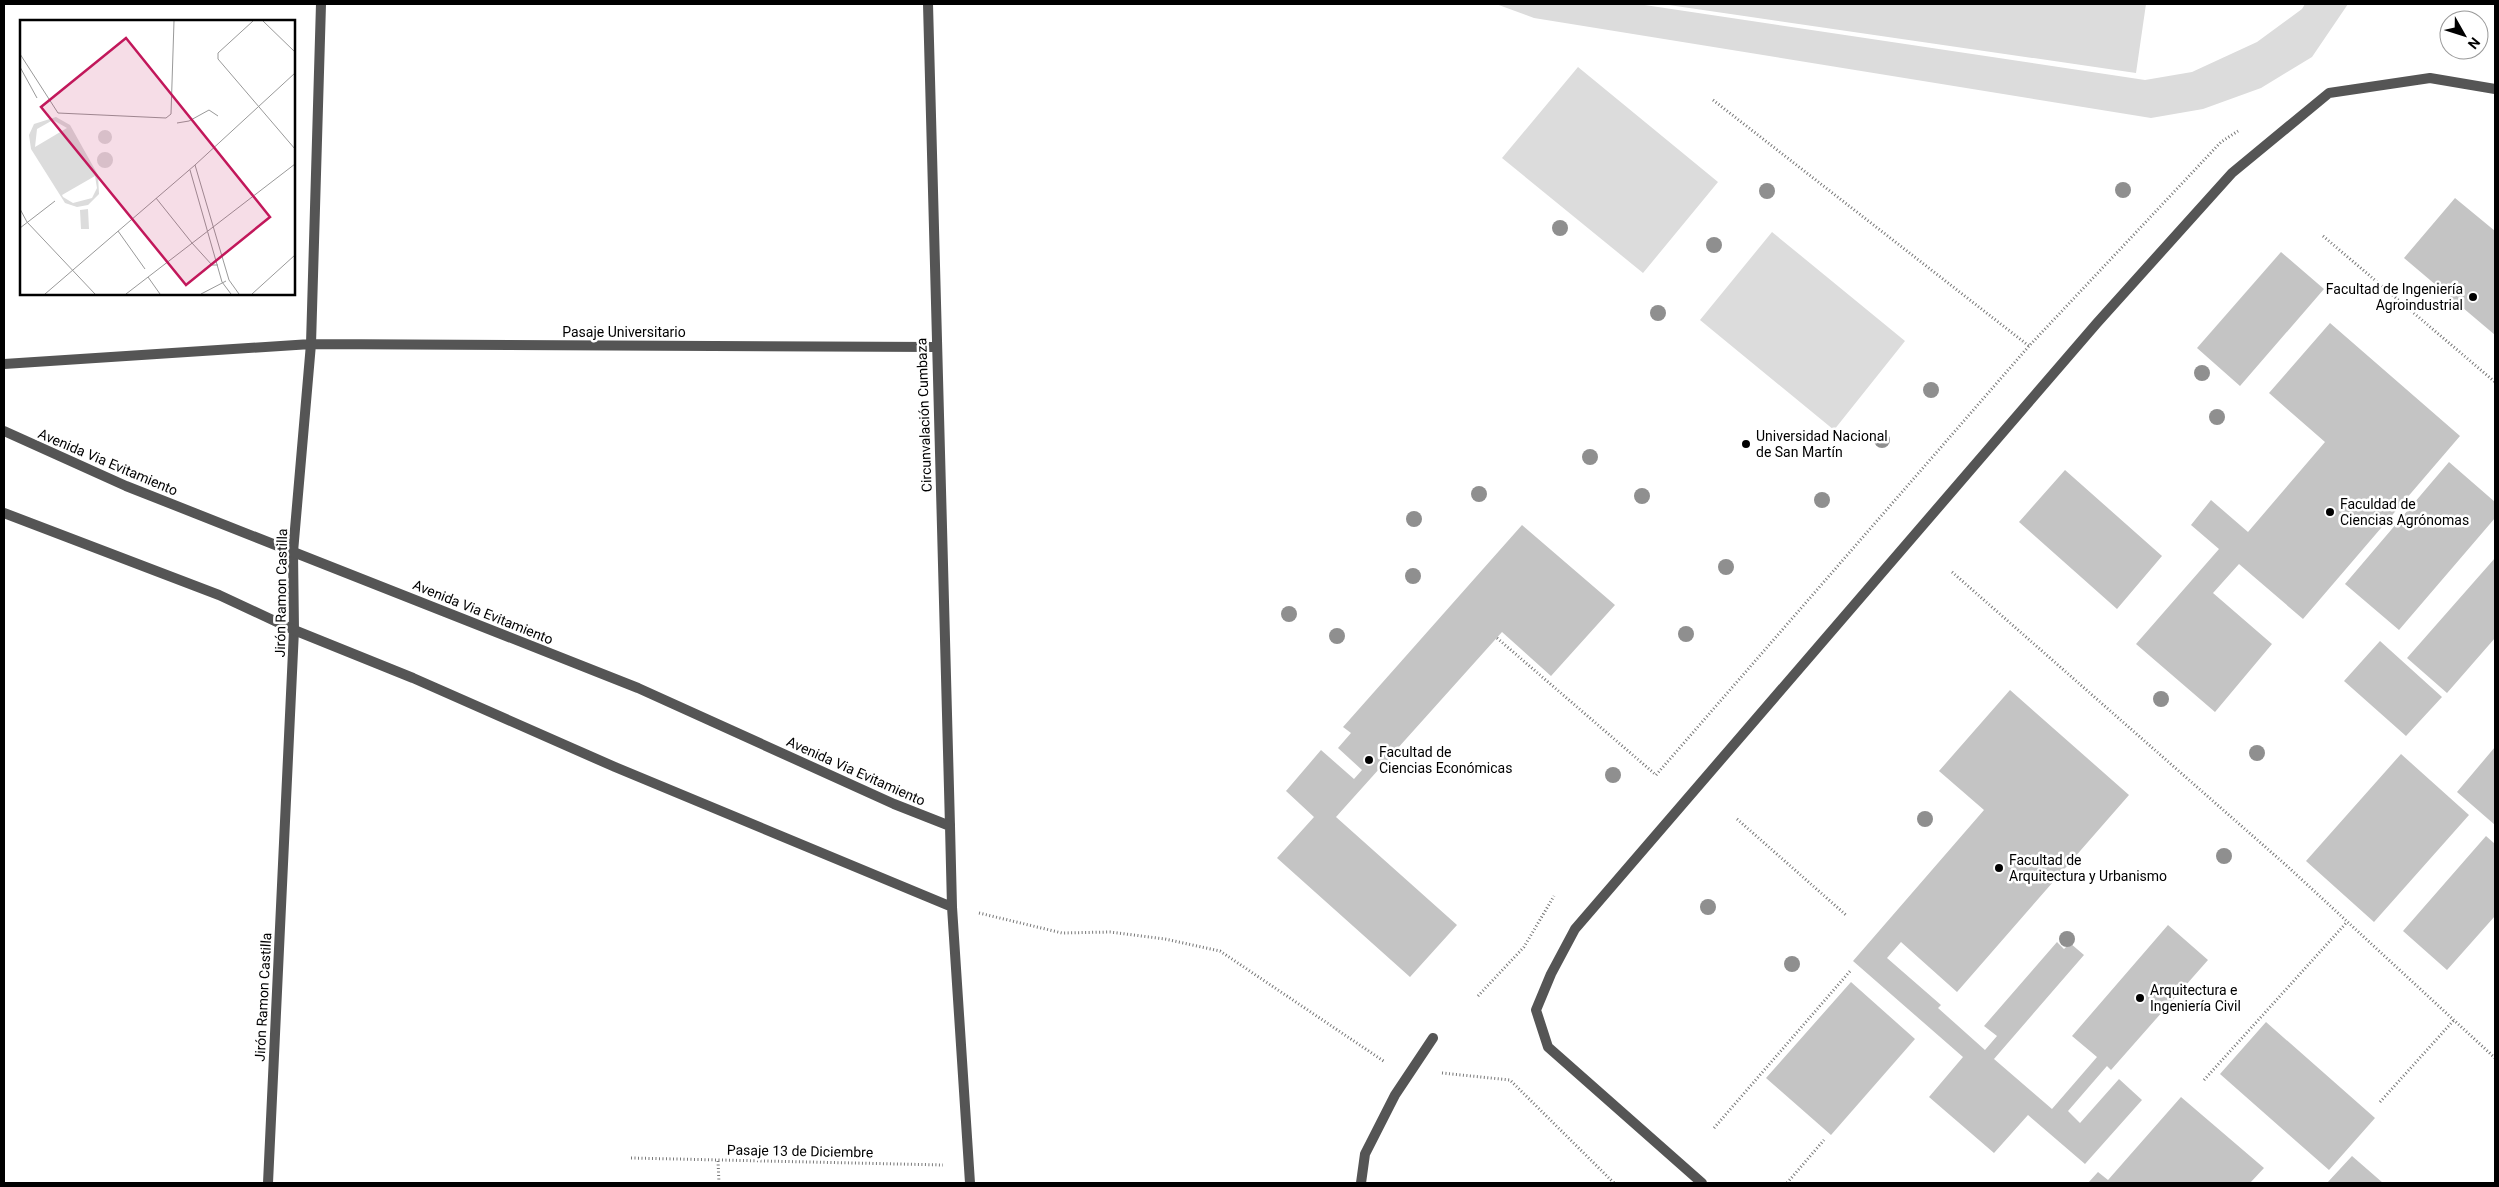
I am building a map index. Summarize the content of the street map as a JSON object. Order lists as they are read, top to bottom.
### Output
{
  "streets": {
    "street": [
      "Pasaje Universitario",
      "Circunvalación Cumbaza",
      "Avenida Via Evitamiento",
      "Jirón Ramon Castilla"
    ],
    "path": ["Pasaje 13 de Diciembre"]
  },
  "crossings": [
    ["Pasaje Universitario", "Circunvalación Cumbaza"],
    ["Pasaje Universitario", "Jirón Ramon Castilla"],
    ["Circunvalación Cumbaza", "Avenida Via Evitamiento"],
    ["Circunvalación Cumbaza", "Pasaje 13 de Diciembre"],
    ["Avenida Via Evitamiento", "Jirón Ramon Castilla"]
  ],
  "places": [
    "Facultad de Ingeniería Agroindustrial",
    "Universidad Nacional de San Martín",
    "Faculdad de Ciencias Agrónomas",
    "Facultad de Ciencias Económicas",
    "Facultad de Arquitectura y Urbanismo",
    "Arquitectura e Ingeniería Civil"
  ],
  "north": "bottom right"
}
